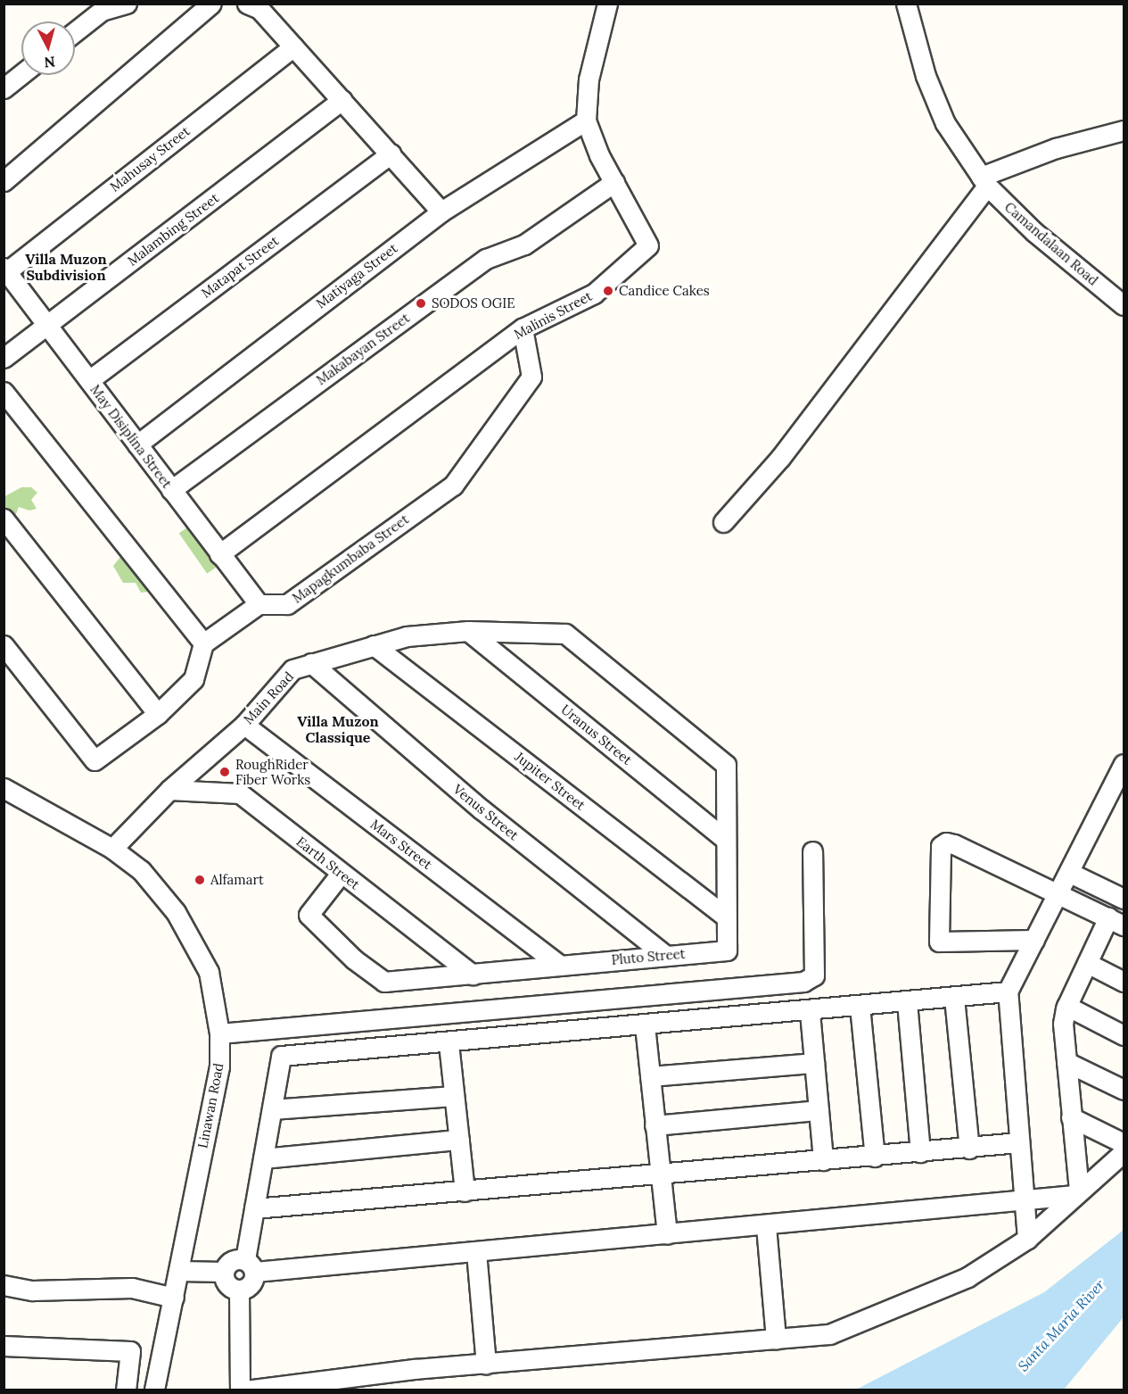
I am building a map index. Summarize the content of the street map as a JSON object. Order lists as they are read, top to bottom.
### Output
{
  "streets": {
    "street": [
      "Mahusay Street",
      "Malambing Street",
      "Camandalaan Road",
      "Matapat Street",
      "Matiyaga Street",
      "Malinis Street",
      "Makabayan Street",
      "May Disiplina Street",
      "Mapagkumbaba Street",
      "Main Road",
      "Uranus Street",
      "Jupiter Street",
      "Venus Street",
      "Mars Street",
      "Earth Street",
      "Pluto Street",
      "Linawan Road"
    ]
  },
  "crossings": [
    ["Mahusay Street", "May Disiplina Street"],
    ["Malambing Street", "May Disiplina Street"],
    ["Matapat Street", "May Disiplina Street"],
    ["Matiyaga Street", "Malinis Street"],
    ["Matiyaga Street", "May Disiplina Street"],
    ["Malinis Street", "Makabayan Street"],
    ["Malinis Street", "May Disiplina Street"],
    ["Malinis Street", "Mapagkumbaba Street"],
    ["Makabayan Street", "May Disiplina Street"],
    ["May Disiplina Street", "Mapagkumbaba Street"],
    ["Main Road", "Uranus Street"],
    ["Main Road", "Jupiter Street"],
    ["Main Road", "Venus Street"],
    ["Main Road", "Mars Street"],
    ["Main Road", "Earth Street"],
    ["Main Road", "Pluto Street"],
    ["Main Road", "Linawan Road"],
    ["Uranus Street", "Pluto Street"],
    ["Jupiter Street", "Pluto Street"],
    ["Venus Street", "Pluto Street"],
    ["Mars Street", "Pluto Street"],
    ["Earth Street", "Pluto Street"]
  ],
  "districts": ["Villa Muzon Subdivision", "Villa Muzon Classique"],
  "water": ["Santa Maria River"],
  "places": [
    "Candice Cakes",
    "SODOS OGIE",
    "RoughRider Fiber Works",
    "Alfamart"
  ],
  "north": "bottom"
}
